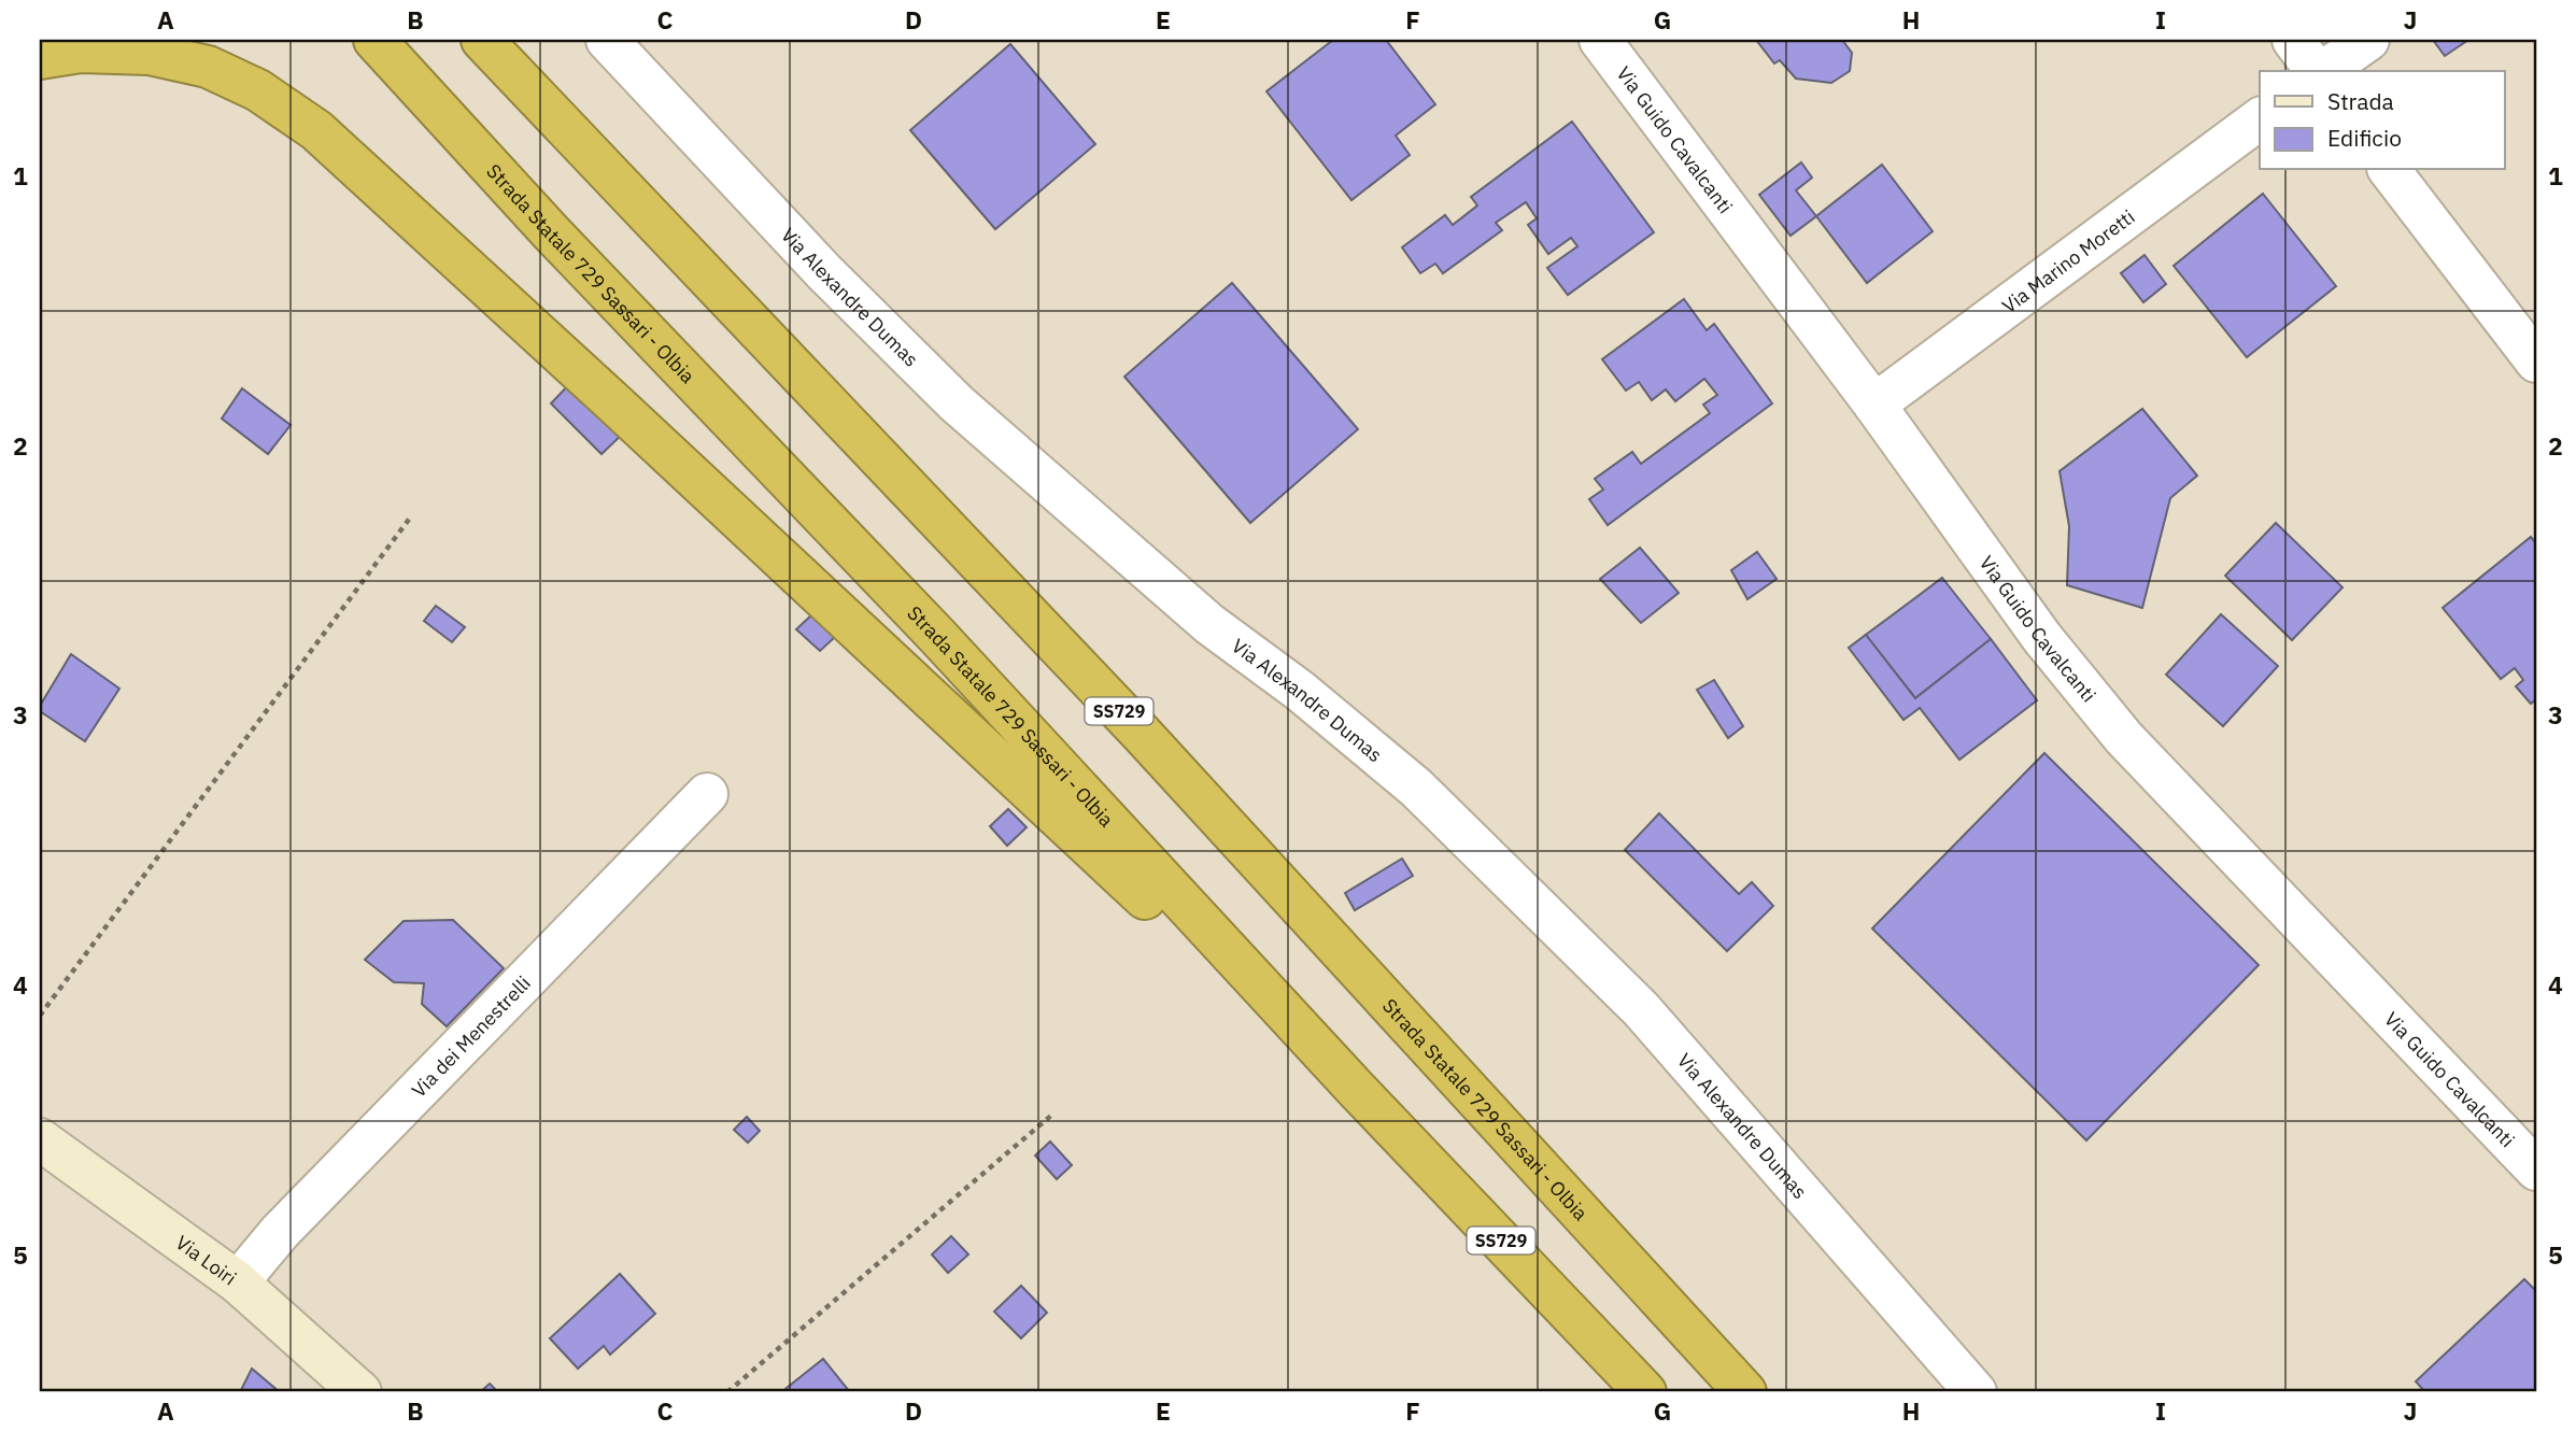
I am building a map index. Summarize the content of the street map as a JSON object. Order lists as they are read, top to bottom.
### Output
{
  "streets": {
    "highway": ["Strada Statale 729 Sassari - Olbia", "SS729"],
    "street": [
      "Via Guido Cavalcanti",
      "Via Marino Moretti",
      "Via Alexandre Dumas",
      "Via dei Menestrelli",
      "Via Loiri"
    ]
  },
  "crossings": [
    ["Via Guido Cavalcanti", "Via Marino Moretti"],
    ["Via dei Menestrelli", "Via Loiri"]
  ],
  "legend": ["Strada", "Edificio"],
  "grid": {
    "columns": [
      "A",
      "B",
      "C",
      "D",
      "E",
      "F",
      "G",
      "H",
      "I",
      "J"
    ],
    "rows": [
      "1",
      "2",
      "3",
      "4",
      "5"
    ]
  }
}
